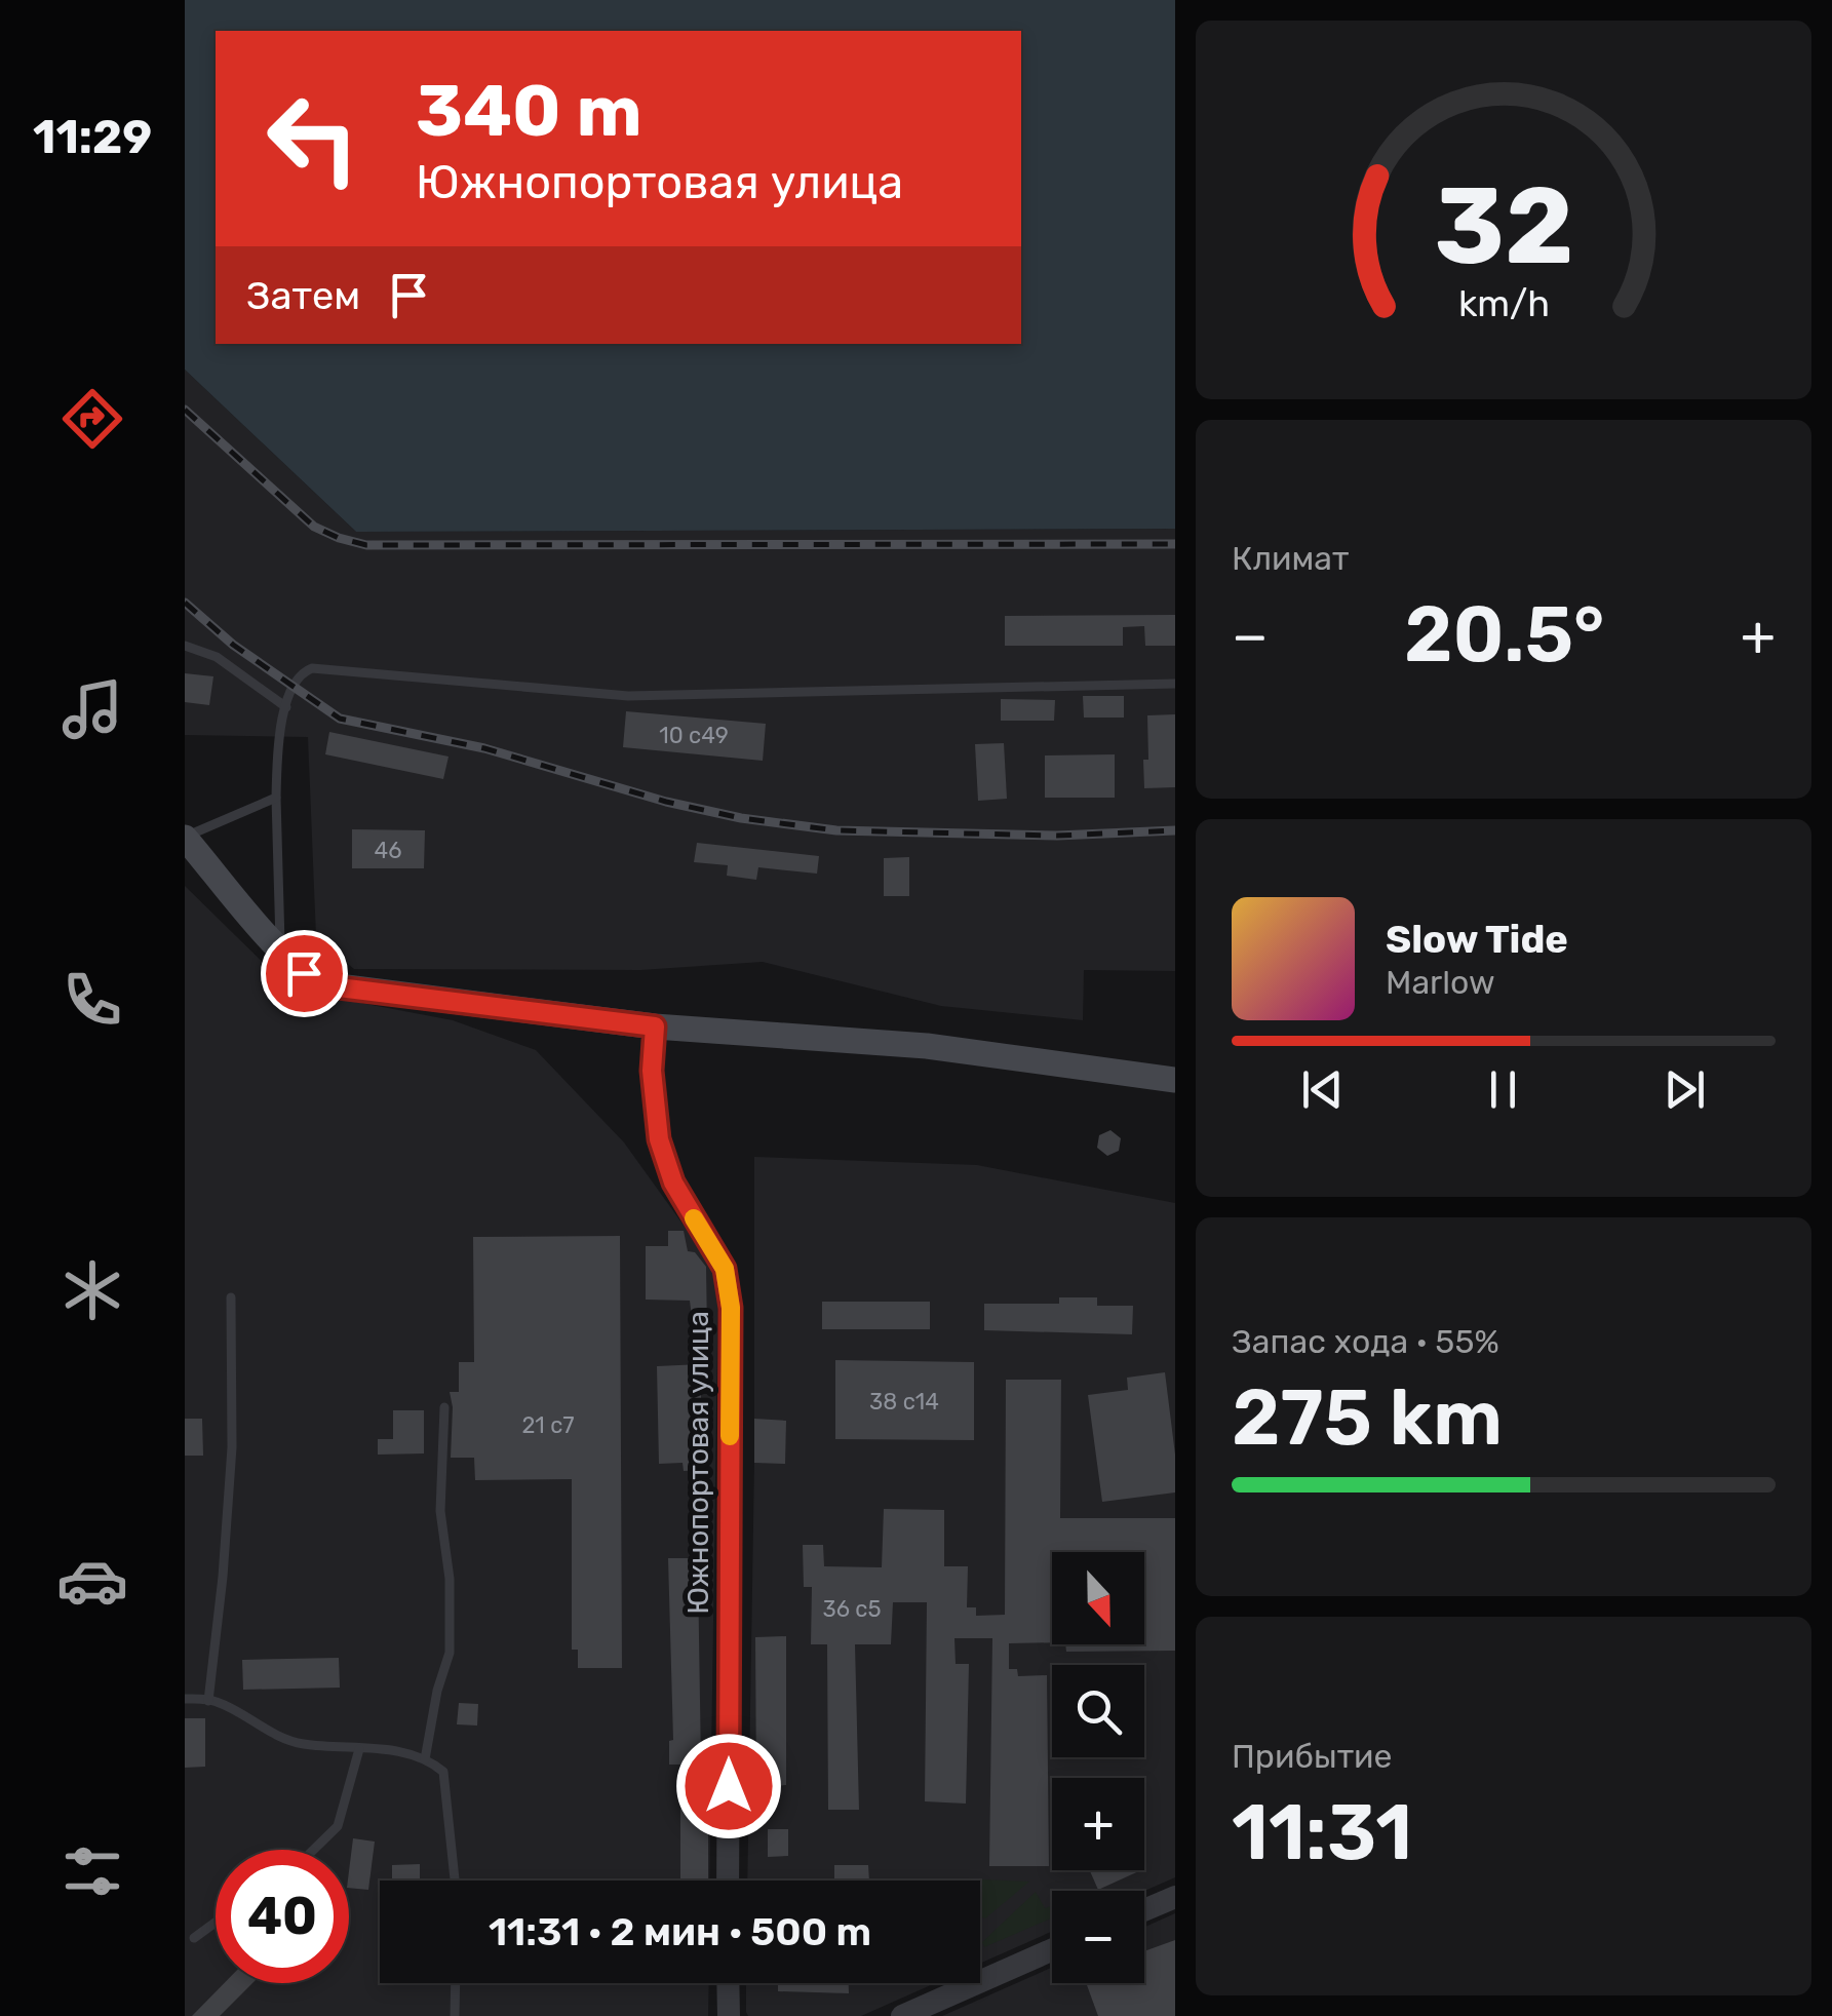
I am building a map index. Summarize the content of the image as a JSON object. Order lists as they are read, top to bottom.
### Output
{
  "streets": {
    "street": ["Южнопортовая улица"]
  },
  "house_numbers": [
    "10 с49",
    "46",
    "38 c14",
    "21 с7",
    "36 c5"
  ],
  "north": "bottom",
  "page": {
    "tabs": "11:29",
    "turn": ["340 m", "Южнопортовая улица"],
    "then": "Затем",
    "tile": [
      "Климат",
      ["Запас хода · 55%", "275 km"],
      ["Прибытие", "11:31"]
    ],
    "heat": ["−", "20.5°", "+"],
    "song": ["Slow Tide", "Marlow"],
    "map_buttons": ["+", "−"],
    "limit": "40",
    "trip": "11:31 · 2 мин · 500 m",
    "gauge": ["32", "km/h"]
  }
}
